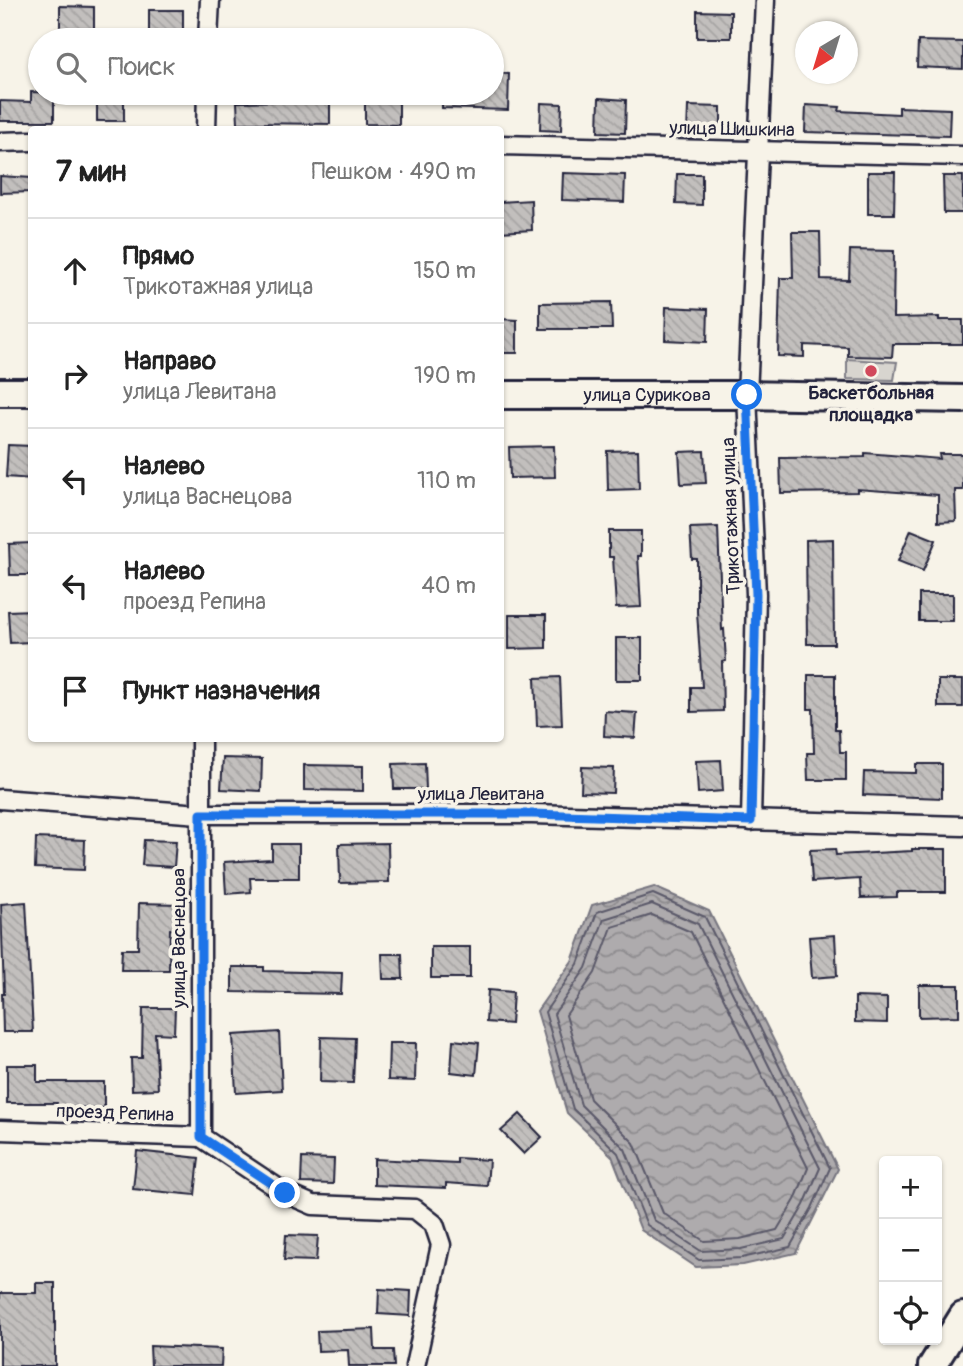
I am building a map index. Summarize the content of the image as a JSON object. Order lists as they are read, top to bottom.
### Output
{
  "streets": {
    "street": [
      "улица Шишкина",
      "улица Сурикова",
      "Трикотажная улица",
      "улица Левитана",
      "улица Васнецова",
      "проезд Репина"
    ]
  },
  "crossings": [
    ["улица Шишкина", "Трикотажная улица"],
    ["улица Сурикова", "Трикотажная улица"],
    ["Трикотажная улица", "улица Левитана"],
    ["улица Левитана", "улица Васнецова"],
    ["улица Васнецова", "проезд Репина"]
  ],
  "places": ["Баскетбольная площадка"],
  "north": "bottom left",
  "page": {
    "search": "Поиск",
    "heading": ["7 мин", "Пешком · 490 m"],
    "list": [
      ["Прямо", "Трикотажная улица", "150 m"],
      ["Направо", "улица Левитана", "190 m"],
      ["Налево", "улица Васнецова", "110 m"],
      ["Налево", "проезд Репина", "40 m"],
      "Пункт назначения"
    ],
    "map_buttons": ["+", "−"]
  }
}
